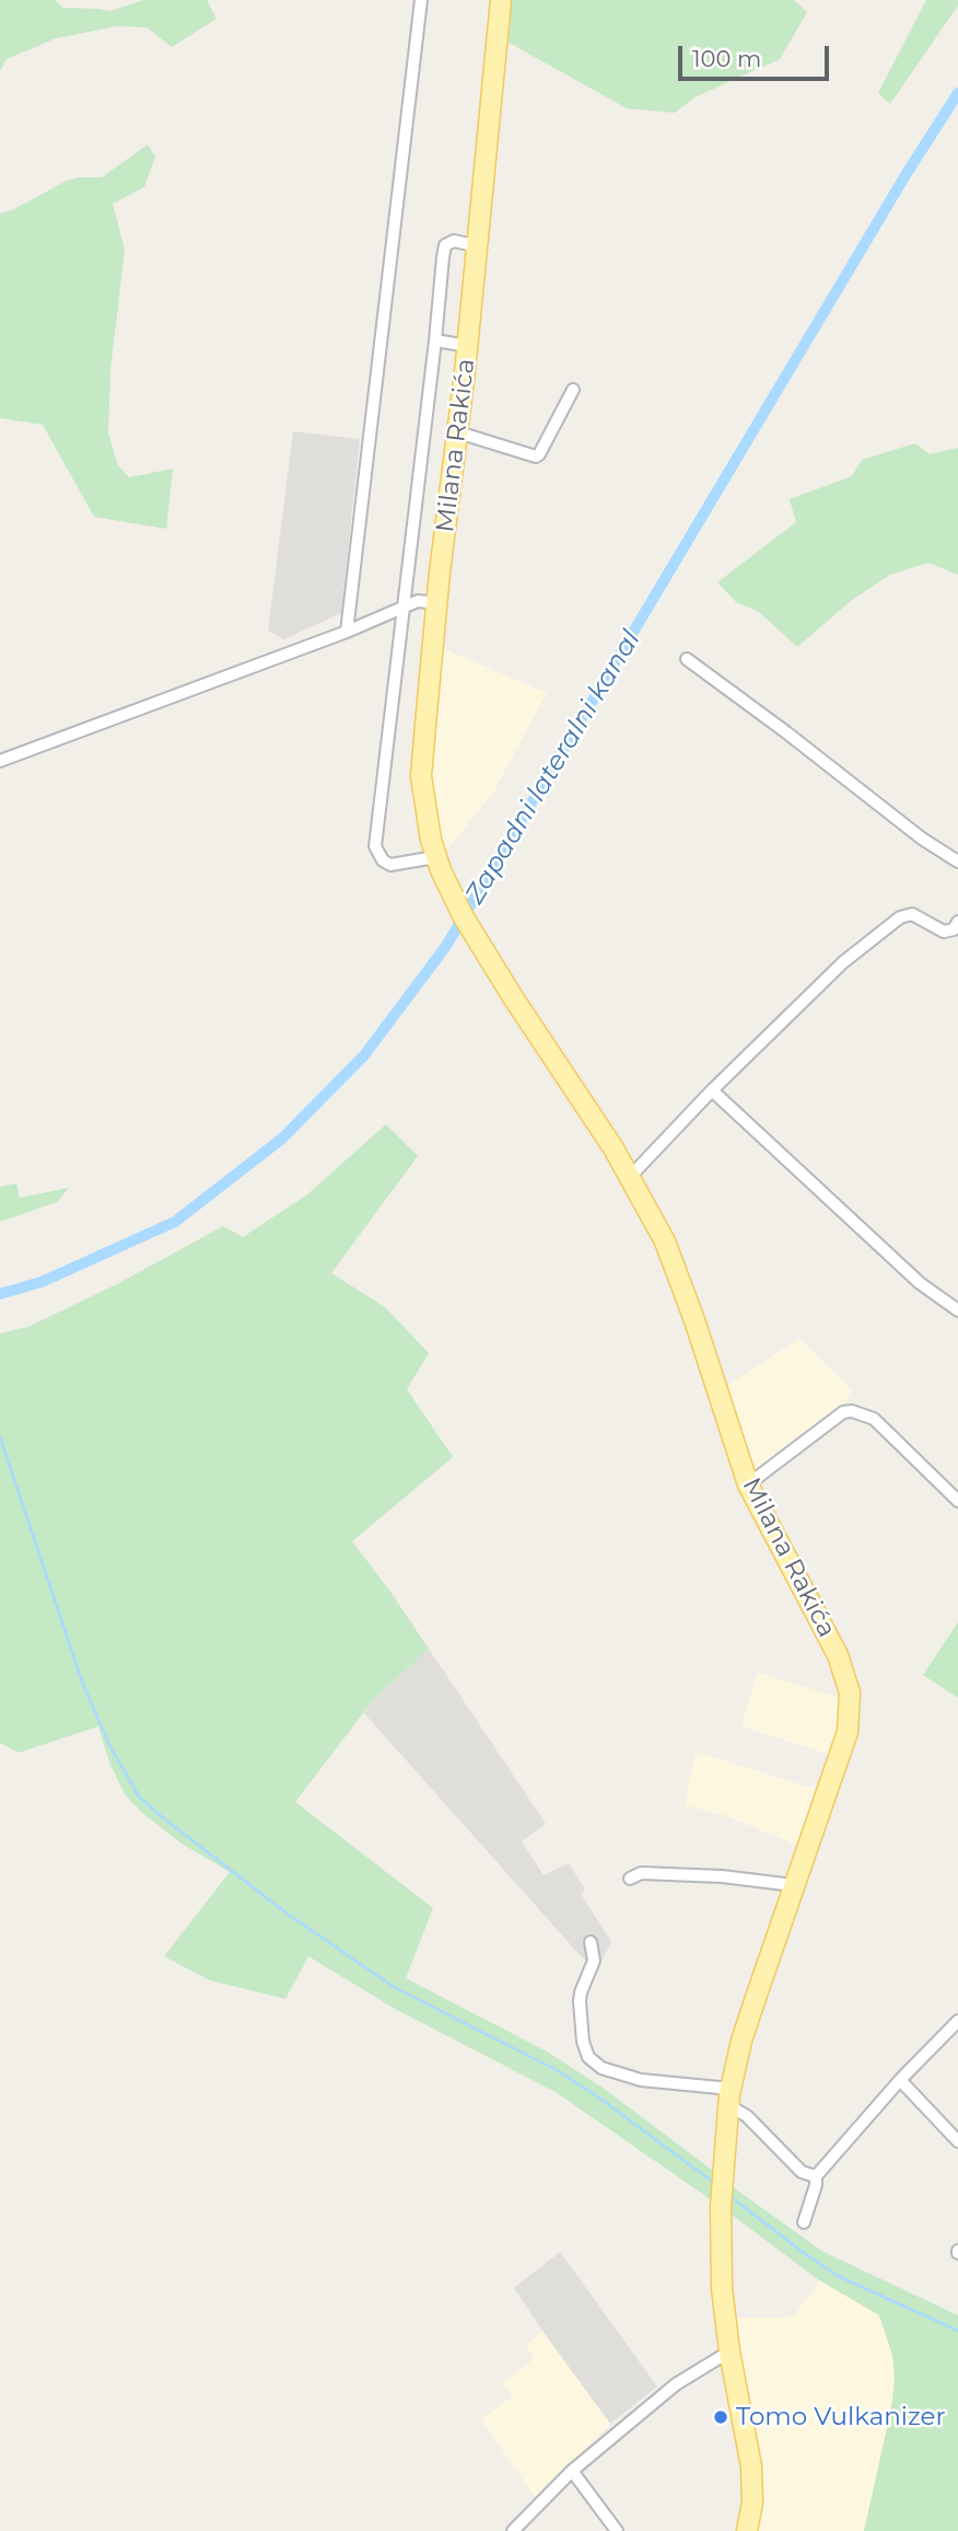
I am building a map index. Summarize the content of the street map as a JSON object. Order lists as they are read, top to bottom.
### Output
{
  "streets": {
    "main road": ["Milana Rakića"]
  },
  "water": ["Zapadni lateralni kanal"],
  "places": ["Tomo Vulkanizer"],
  "scale_bar": "100 m"
}
